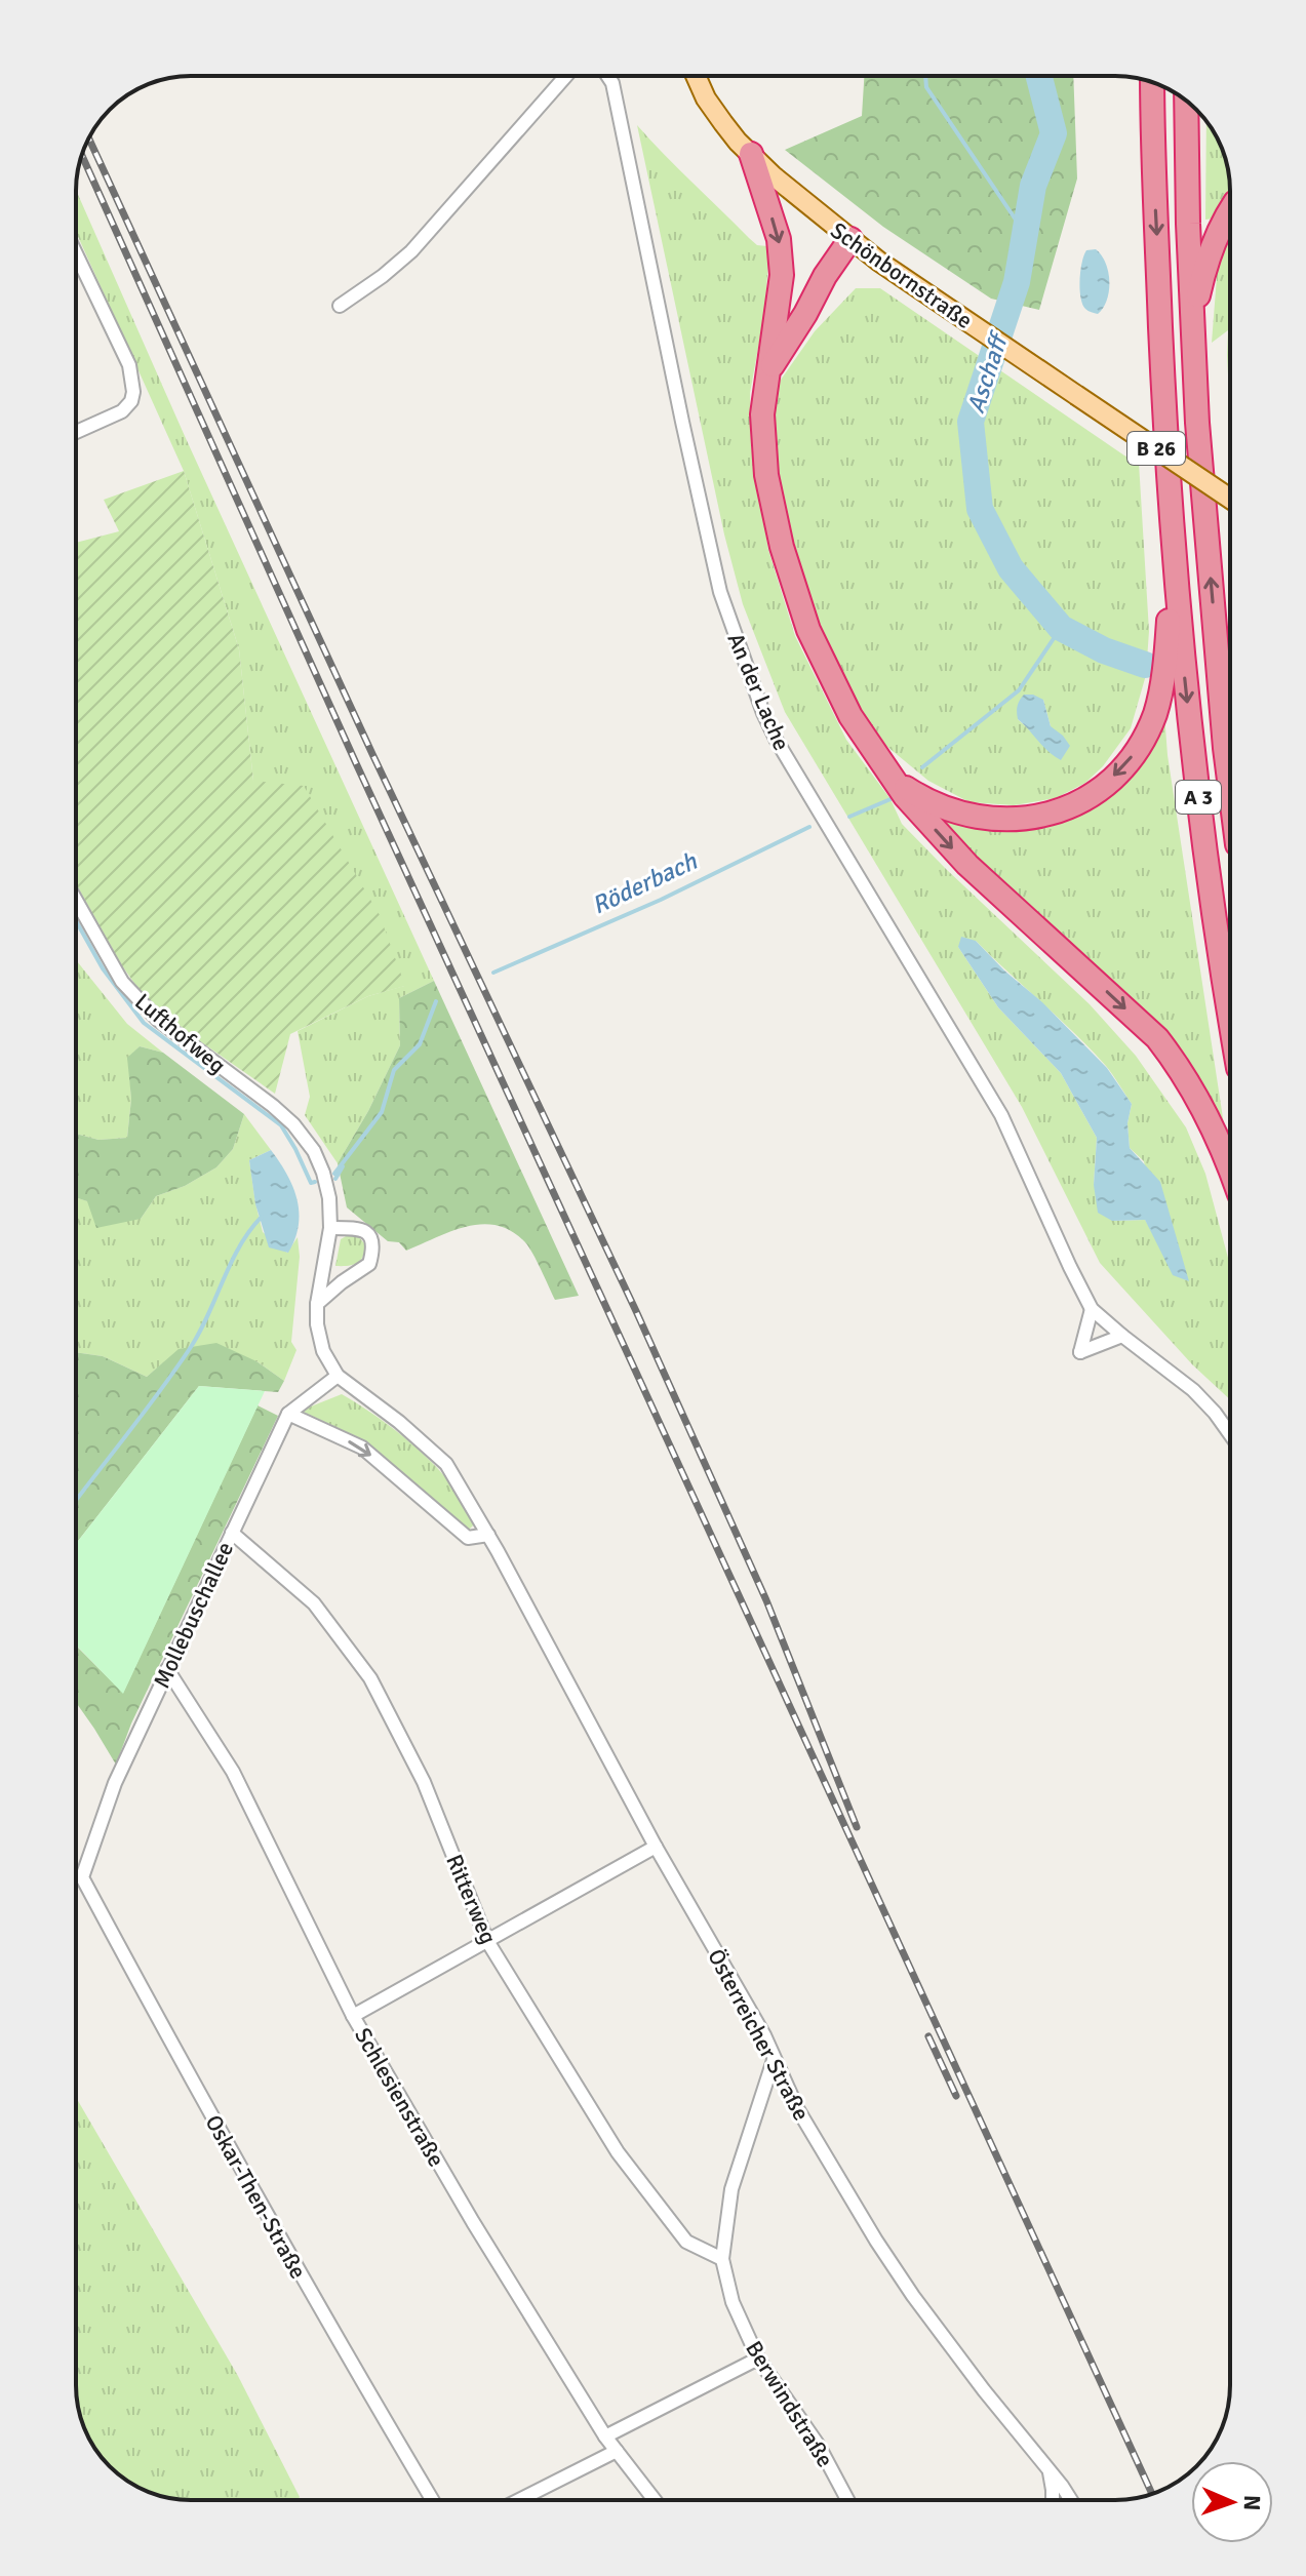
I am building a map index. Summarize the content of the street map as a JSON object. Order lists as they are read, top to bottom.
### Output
{
  "streets": {
    "highway": ["A 3"],
    "main road": ["Schönbornstraße", "B 26"],
    "street": [
      "An der Lache",
      "Lufthofweg",
      "Mollebuschallee",
      "Ritterweg",
      "Österreicher Straße",
      "Schlesienstraße",
      "Oskar-Then-Straße",
      "Berwindstraße"
    ]
  },
  "crossings": [
    ["Lufthofweg", "Österreicher Straße"],
    ["Mollebuschallee", "Ritterweg"],
    ["Mollebuschallee", "Österreicher Straße"],
    ["Mollebuschallee", "Schlesienstraße"],
    ["Mollebuschallee", "Oskar-Then-Straße"],
    ["Ritterweg", "Berwindstraße"],
    ["Österreicher Straße", "Berwindstraße"]
  ],
  "water": ["Aschaff", "Röderbach"],
  "north": "right"
}
